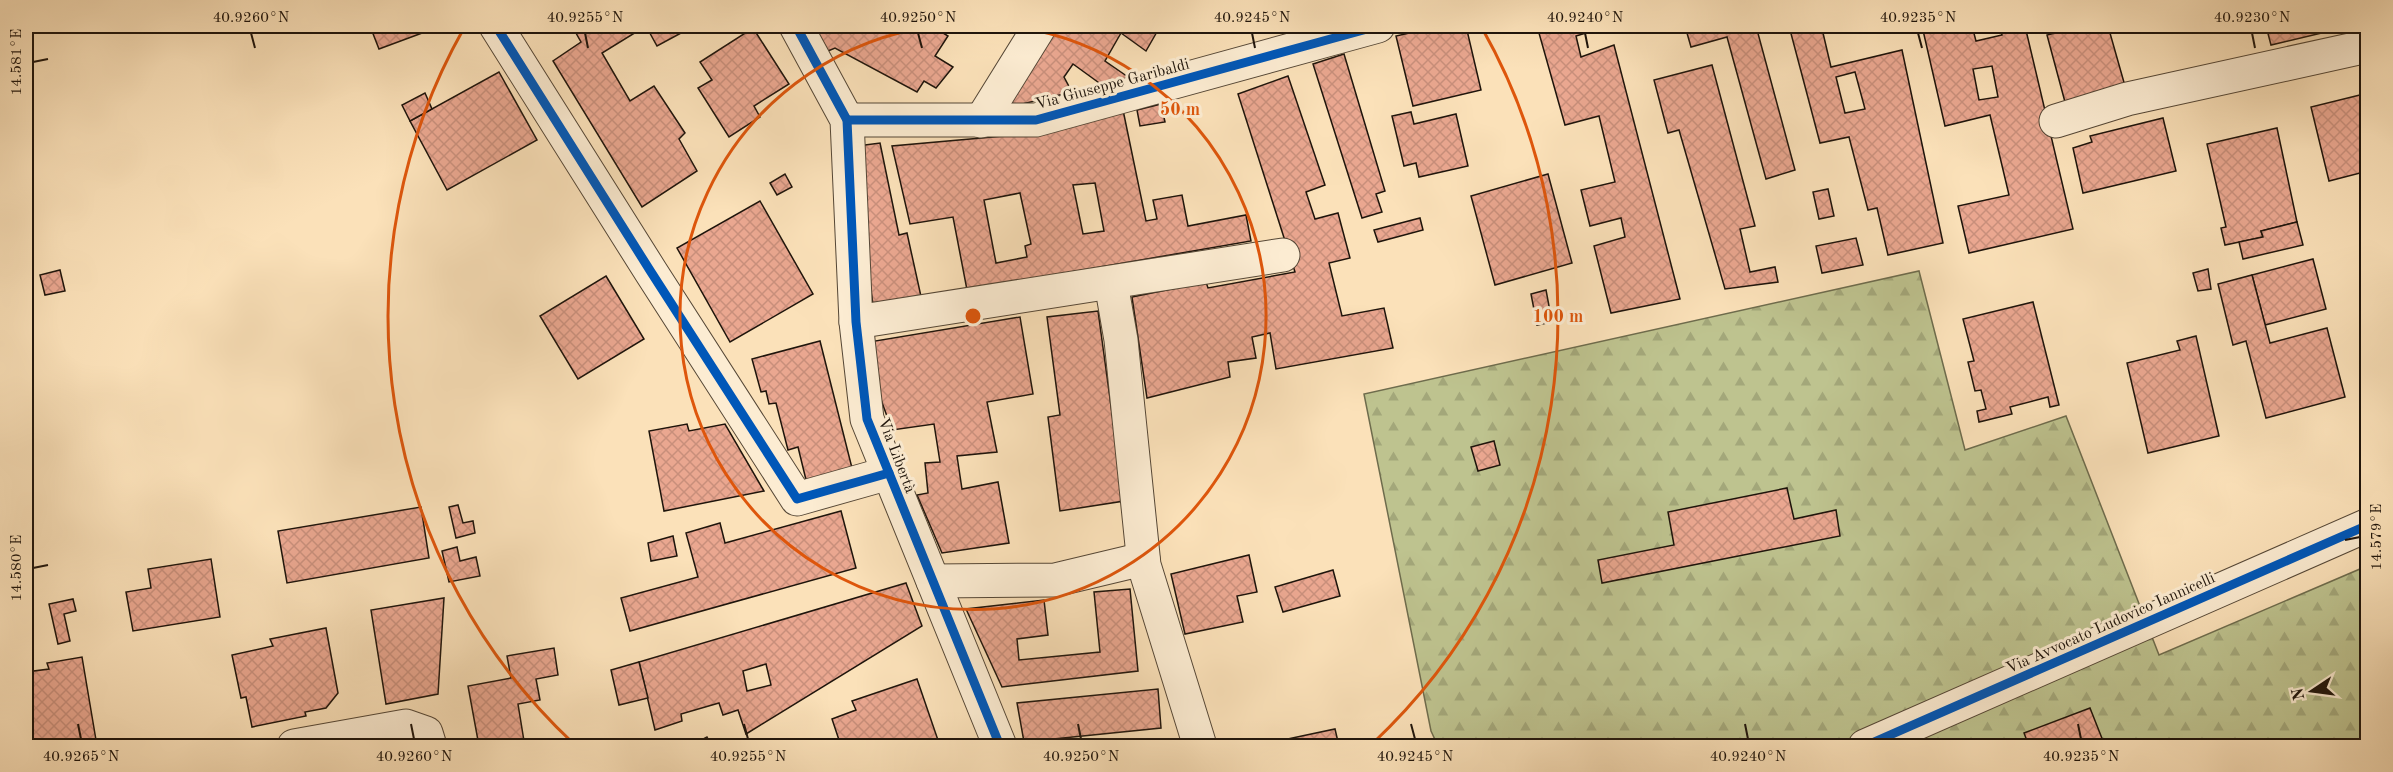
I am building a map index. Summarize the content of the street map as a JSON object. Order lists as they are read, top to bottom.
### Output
{
  "streets": {
    "street": ["Via Giuseppe Garibaldi", "Via Libertà", "Via Avvocato Ludovico Iannicelli"]
  },
  "crossings": [
    ["Via Giuseppe Garibaldi", "Via Libertà"]
  ],
  "north": "left",
  "coordinates": [
    "40.9260°N",
    "40.9255°N",
    "40.9250°N",
    "40.9245°N",
    "40.9240°N",
    "40.9235°N",
    "40.9230°N",
    "14.581°E",
    "14.579°E",
    "14.580°E",
    "40.9265°N"
  ],
  "rings": ["50 m", "100 m"]
}
